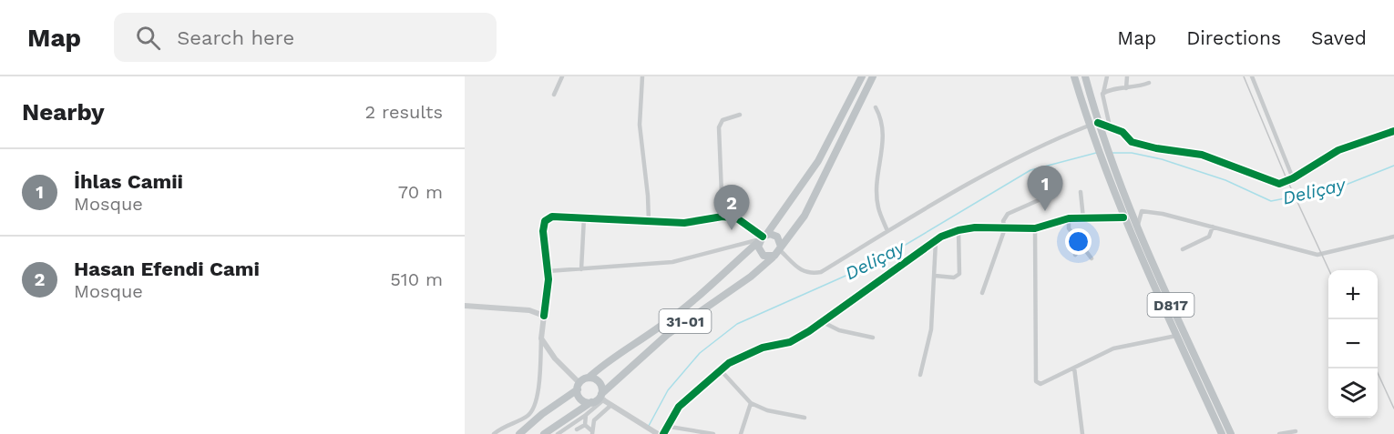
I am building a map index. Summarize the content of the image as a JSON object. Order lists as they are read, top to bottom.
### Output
{
  "streets": {
    "highway": ["D817", "31-01"]
  },
  "water": ["Deliçay"],
  "page": {
    "header": "Map",
    "search": "Search here",
    "nav": ["Map", "Directions", "Saved"],
    "heading": ["Nearby", "2 results"],
    "list": [
      {
        "mark": "1",
        "name": "İhlas Camii",
        "note": "Mosque",
        "value": "70 m"
      },
      {
        "mark": "2",
        "name": "Hasan Efendi Cami",
        "note": "Mosque",
        "value": "510 m"
      }
    ],
    "pins": ["1", "2"],
    "map_buttons": ["+", "−"]
  }
}
